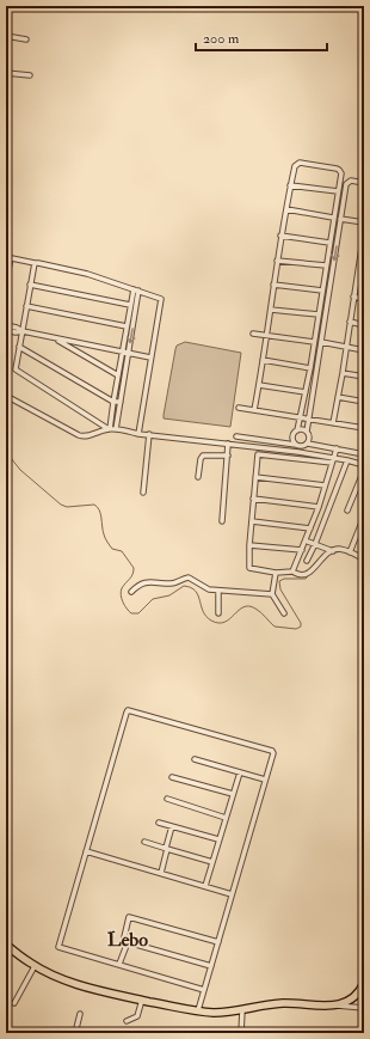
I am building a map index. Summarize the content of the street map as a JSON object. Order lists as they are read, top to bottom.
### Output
{
  "districts": ["Lebo"],
  "scale_bar": "200 m"
}
